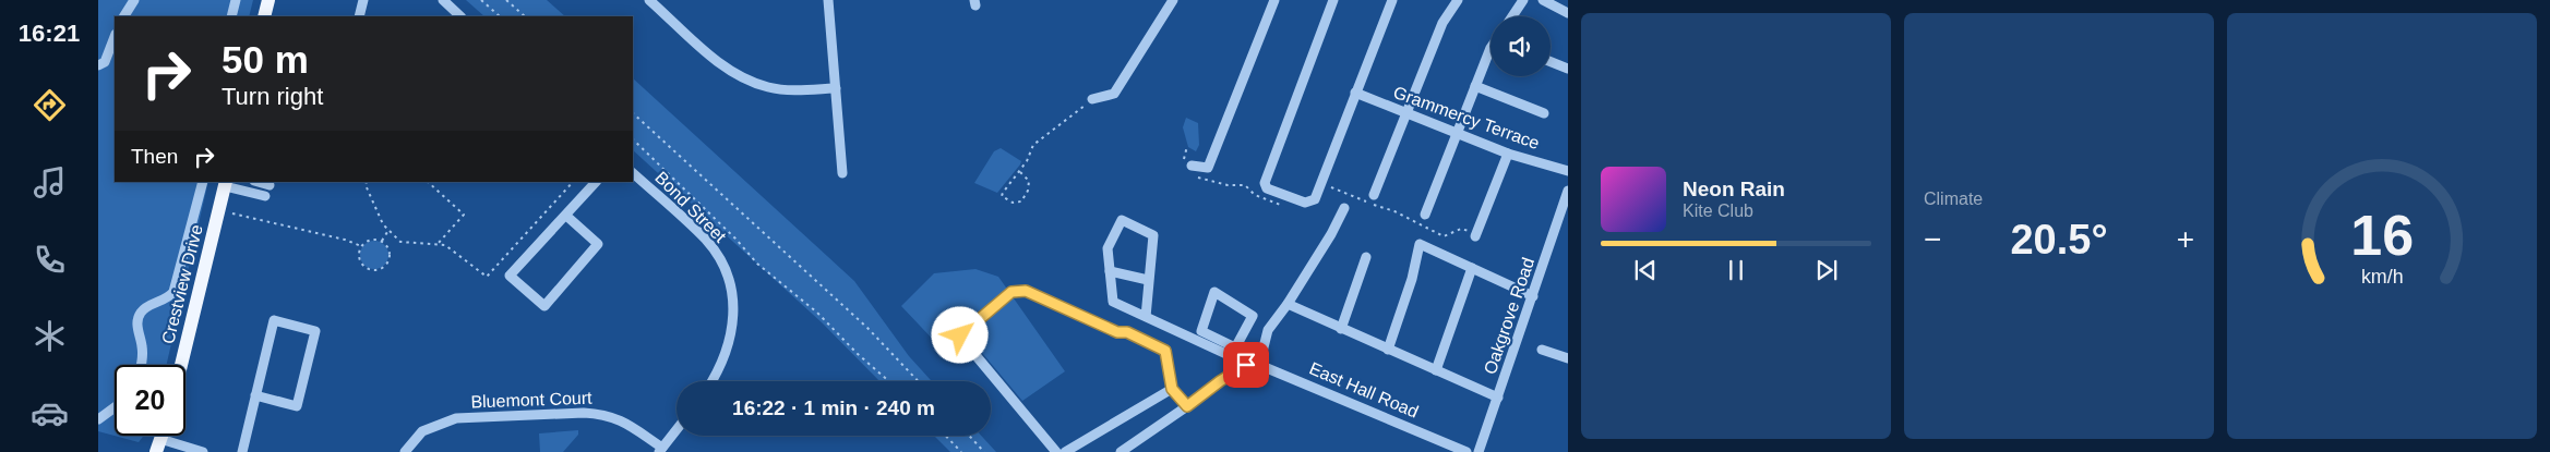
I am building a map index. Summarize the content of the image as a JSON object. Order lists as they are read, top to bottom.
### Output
{
  "streets": {
    "main road": ["Crestview Drive"],
    "street": [
      "Grammercy Terrace",
      "Bond Street",
      "Oakgrove Road",
      "East Hall Road",
      "Bluemont Court"
    ]
  },
  "page": {
    "tabs": "16:21",
    "tile": "Climate",
    "turn": ["50 m", "Turn right"],
    "then": "Then",
    "song": ["Neon Rain", "Kite Club"],
    "heat": ["−", "20.5°", "+"],
    "limit": "20",
    "trip": "16:22 · 1 min · 240 m",
    "gauge": ["16", "km/h"]
  }
}
